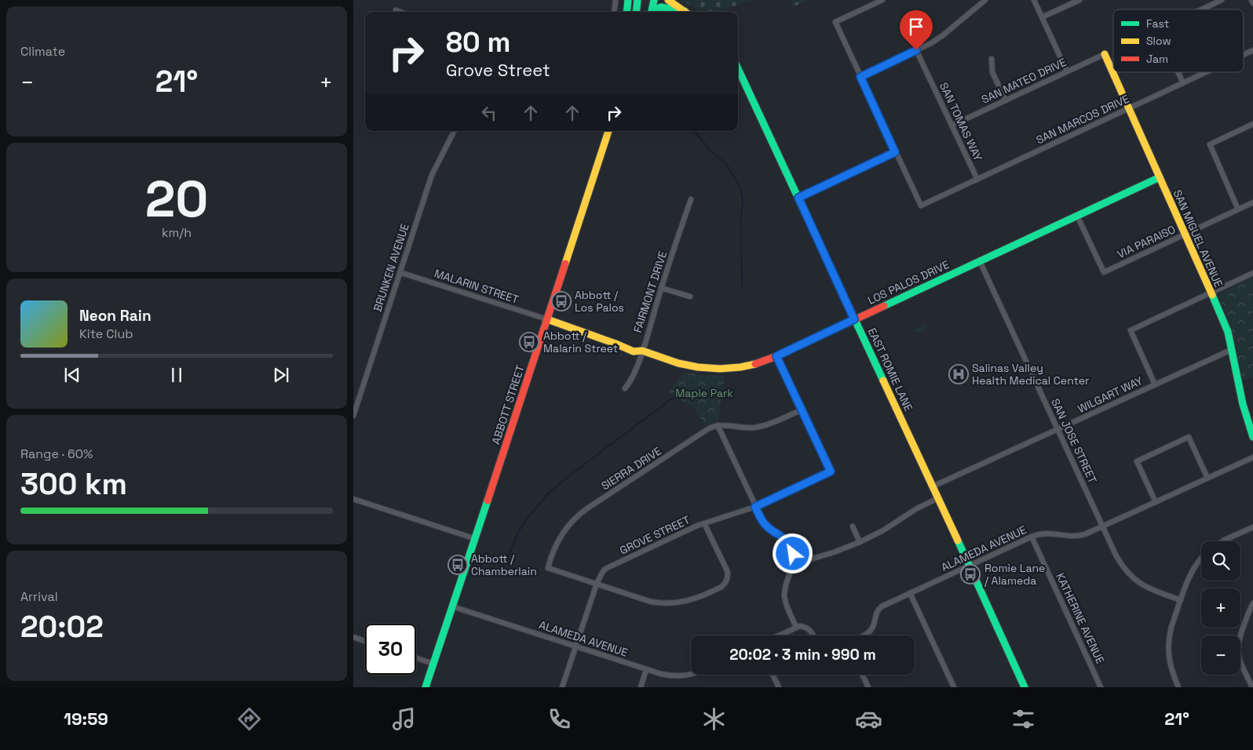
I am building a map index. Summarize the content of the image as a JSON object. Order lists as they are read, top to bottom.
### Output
{
  "streets": {
    "main road": [
      "SAN MIGUEL AVENUE",
      "LOS PALOS DRIVE",
      "EAST ROMIE LANE",
      "ABBOTT STREET"
    ],
    "street": [
      "SAN MATEO DRIVE",
      "SAN MARCOS DRIVE",
      "SAN TOMAS WAY",
      "VIA PARAISO",
      "BRUNKEN AVENUE",
      "MALARIN STREET",
      "FAIRMONT DRIVE",
      "WILGART WAY",
      "SAN JOSE STREET",
      "SIERRA DRIVE",
      "GROVE STREET",
      "ALAMEDA AVENUE",
      "KATHERINE AVENUE"
    ]
  },
  "crossings": [
    ["SAN MATEO DRIVE", "SAN TOMAS WAY"],
    ["SAN MATEO DRIVE", "SAN MIGUEL AVENUE"],
    ["SAN MARCOS DRIVE", "SAN TOMAS WAY"],
    ["SAN MARCOS DRIVE", "SAN MIGUEL AVENUE"],
    ["SAN MIGUEL AVENUE", "VIA PARAISO"],
    ["SAN MIGUEL AVENUE", "LOS PALOS DRIVE"],
    ["SAN MIGUEL AVENUE", "WILGART WAY"],
    ["VIA PARAISO", "LOS PALOS DRIVE"],
    ["BRUNKEN AVENUE", "MALARIN STREET"],
    ["LOS PALOS DRIVE", "MALARIN STREET"],
    ["LOS PALOS DRIVE", "FAIRMONT DRIVE"],
    ["LOS PALOS DRIVE", "EAST ROMIE LANE"],
    ["LOS PALOS DRIVE", "ABBOTT STREET"],
    ["LOS PALOS DRIVE", "SAN JOSE STREET"],
    ["MALARIN STREET", "ABBOTT STREET"],
    ["EAST ROMIE LANE", "WILGART WAY"],
    ["EAST ROMIE LANE", "ALAMEDA AVENUE"],
    ["WILGART WAY", "SAN JOSE STREET"],
    ["ABBOTT STREET", "ALAMEDA AVENUE"],
    ["SAN JOSE STREET", "ALAMEDA AVENUE"],
    ["SIERRA DRIVE", "GROVE STREET"],
    ["GROVE STREET", "ALAMEDA AVENUE"],
    ["ALAMEDA AVENUE", "KATHERINE AVENUE"]
  ],
  "parks": ["Maple Park"],
  "places": {
    "bus stop": [
      "Abbott / Los Palos",
      "Abbott / Malarin Street",
      "Abbott / Chamberlain",
      "Romie Lane / Alameda"
    ],
    "hospital": ["Salinas Valley Health Medical Center"]
  },
  "legend": ["Fast", "Slow", "Jam"],
  "page": {
    "tile": [
      "Climate",
      ["20", "km/h"],
      ["Range · 60%", "300 km"],
      ["Arrival", "20:02"]
    ],
    "turn": ["80 m", "Grove Street"],
    "heat": ["−", "21°", "+"],
    "song": ["Neon Rain", "Kite Club"],
    "map_buttons": ["+", "−"],
    "limit": "30",
    "trip": "20:02 · 3 min · 990 m",
    "tabs": ["19:59", "21°"]
  }
}
